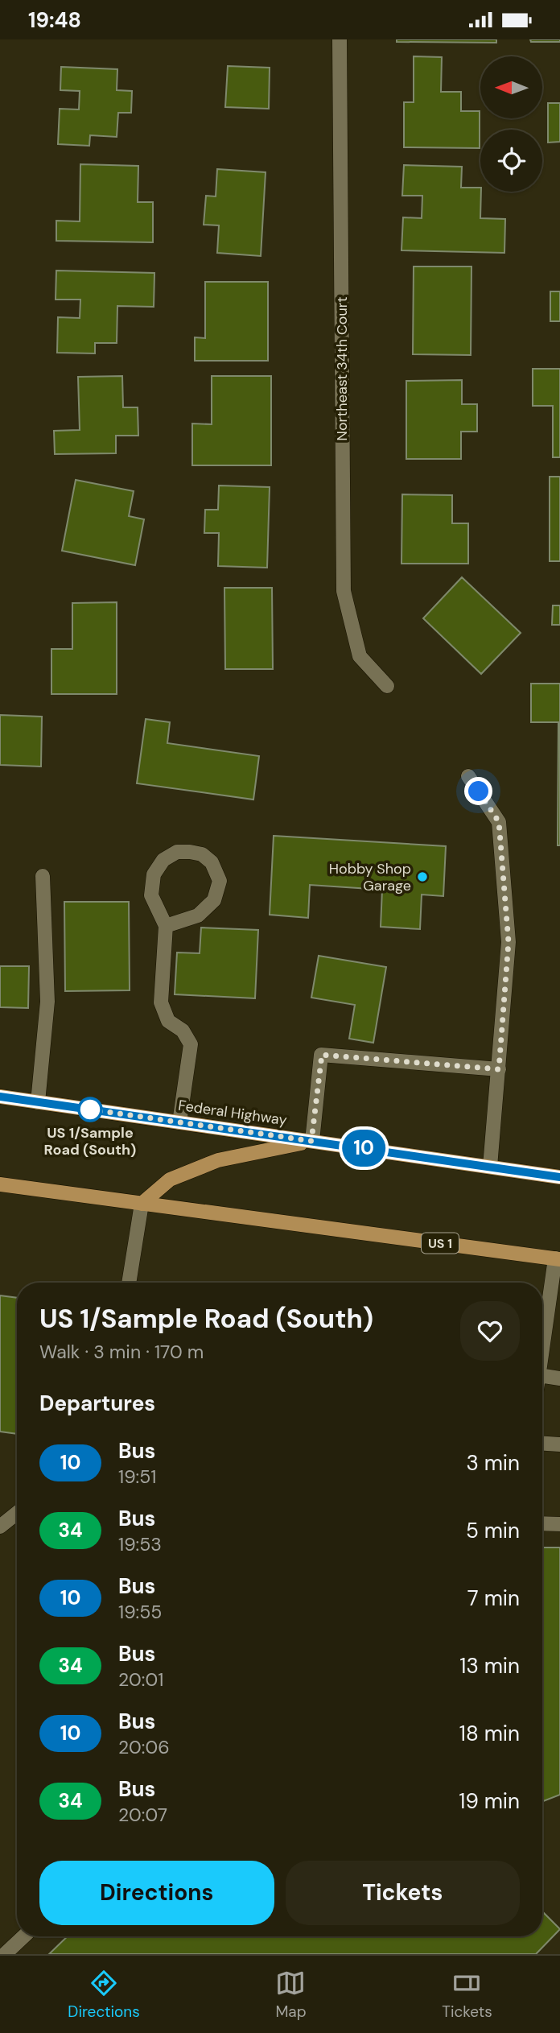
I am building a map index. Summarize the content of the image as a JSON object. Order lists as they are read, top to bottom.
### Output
{
  "streets": {
    "main road": ["Federal Highway", "US 1"],
    "street": ["Northeast 34th Court"]
  },
  "places": ["Hobby Shop Garage", "US 1/Sample Road (South)"],
  "lines": ["bus line 10"],
  "north": "left",
  "page": {
    "status": "19:48",
    "on_map": "10",
    "heading": [
      ["US 1/Sample Road (South)", "Walk · 3 min · 170 m"],
      "Departures"
    ],
    "list": [
      {
        "mark": "10",
        "name": "Bus",
        "note": "19:51",
        "value": "3 min"
      },
      {
        "mark": "34",
        "name": "Bus",
        "note": "19:53",
        "value": "5 min"
      },
      {
        "mark": "10",
        "name": "Bus",
        "note": "19:55",
        "value": "7 min"
      },
      {
        "mark": "34",
        "name": "Bus",
        "note": "20:01",
        "value": "13 min"
      },
      {
        "mark": "10",
        "name": "Bus",
        "note": "20:06",
        "value": "18 min"
      },
      {
        "mark": "34",
        "name": "Bus",
        "note": "20:07",
        "value": "19 min"
      }
    ],
    "buttons": ["Directions", "Tickets"],
    "tabs": ["Directions", "Map", "Tickets"]
  }
}
